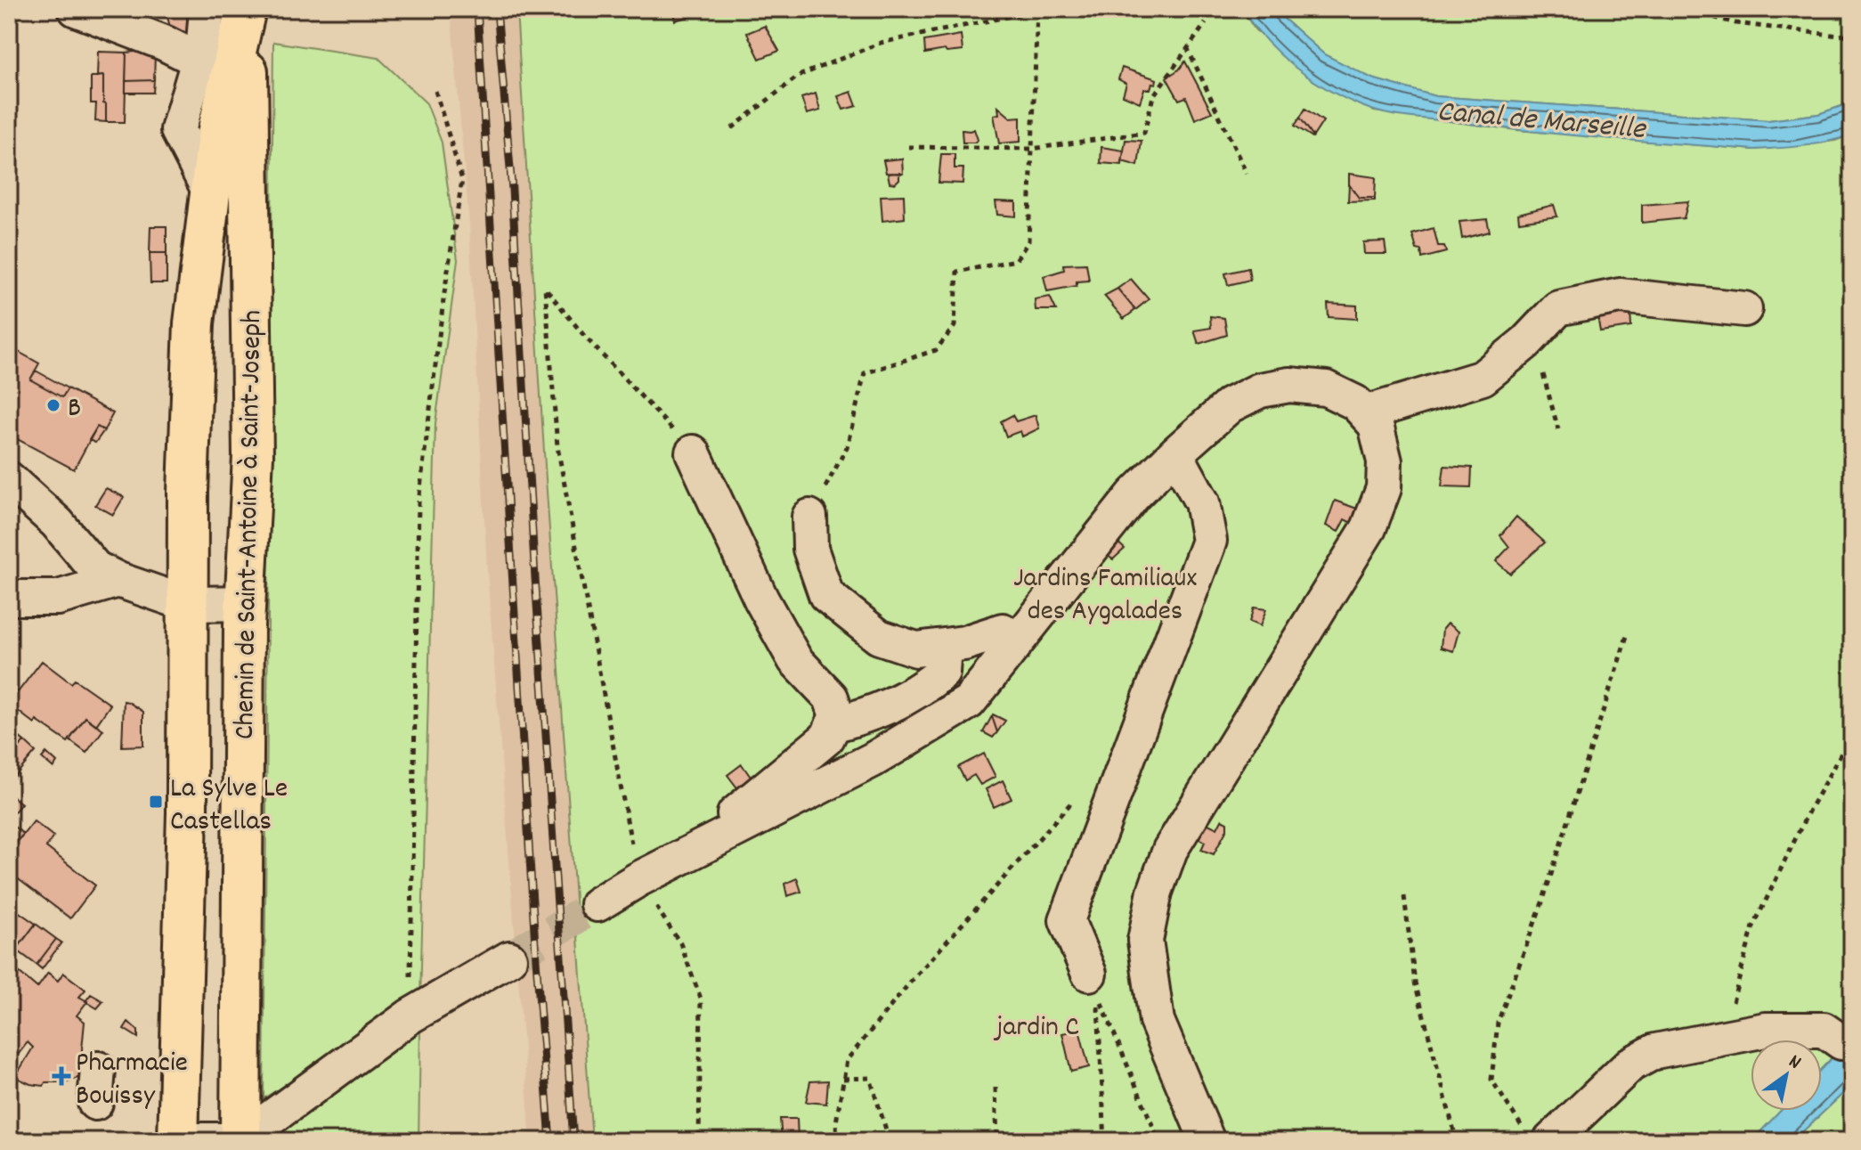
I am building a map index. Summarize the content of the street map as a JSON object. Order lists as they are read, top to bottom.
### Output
{
  "streets": {
    "main road": ["Chemin de Saint-Antoine à Saint-Joseph"]
  },
  "water": ["Canal de Marseille"],
  "parks": ["Jardins Familiaux des Aygalades", "jardin C"],
  "places": {
    "other": ["B"],
    "transit": ["La Sylve Le Castellas"],
    "health": ["Pharmacie Bouissy"]
  },
  "north": "top right"
}
